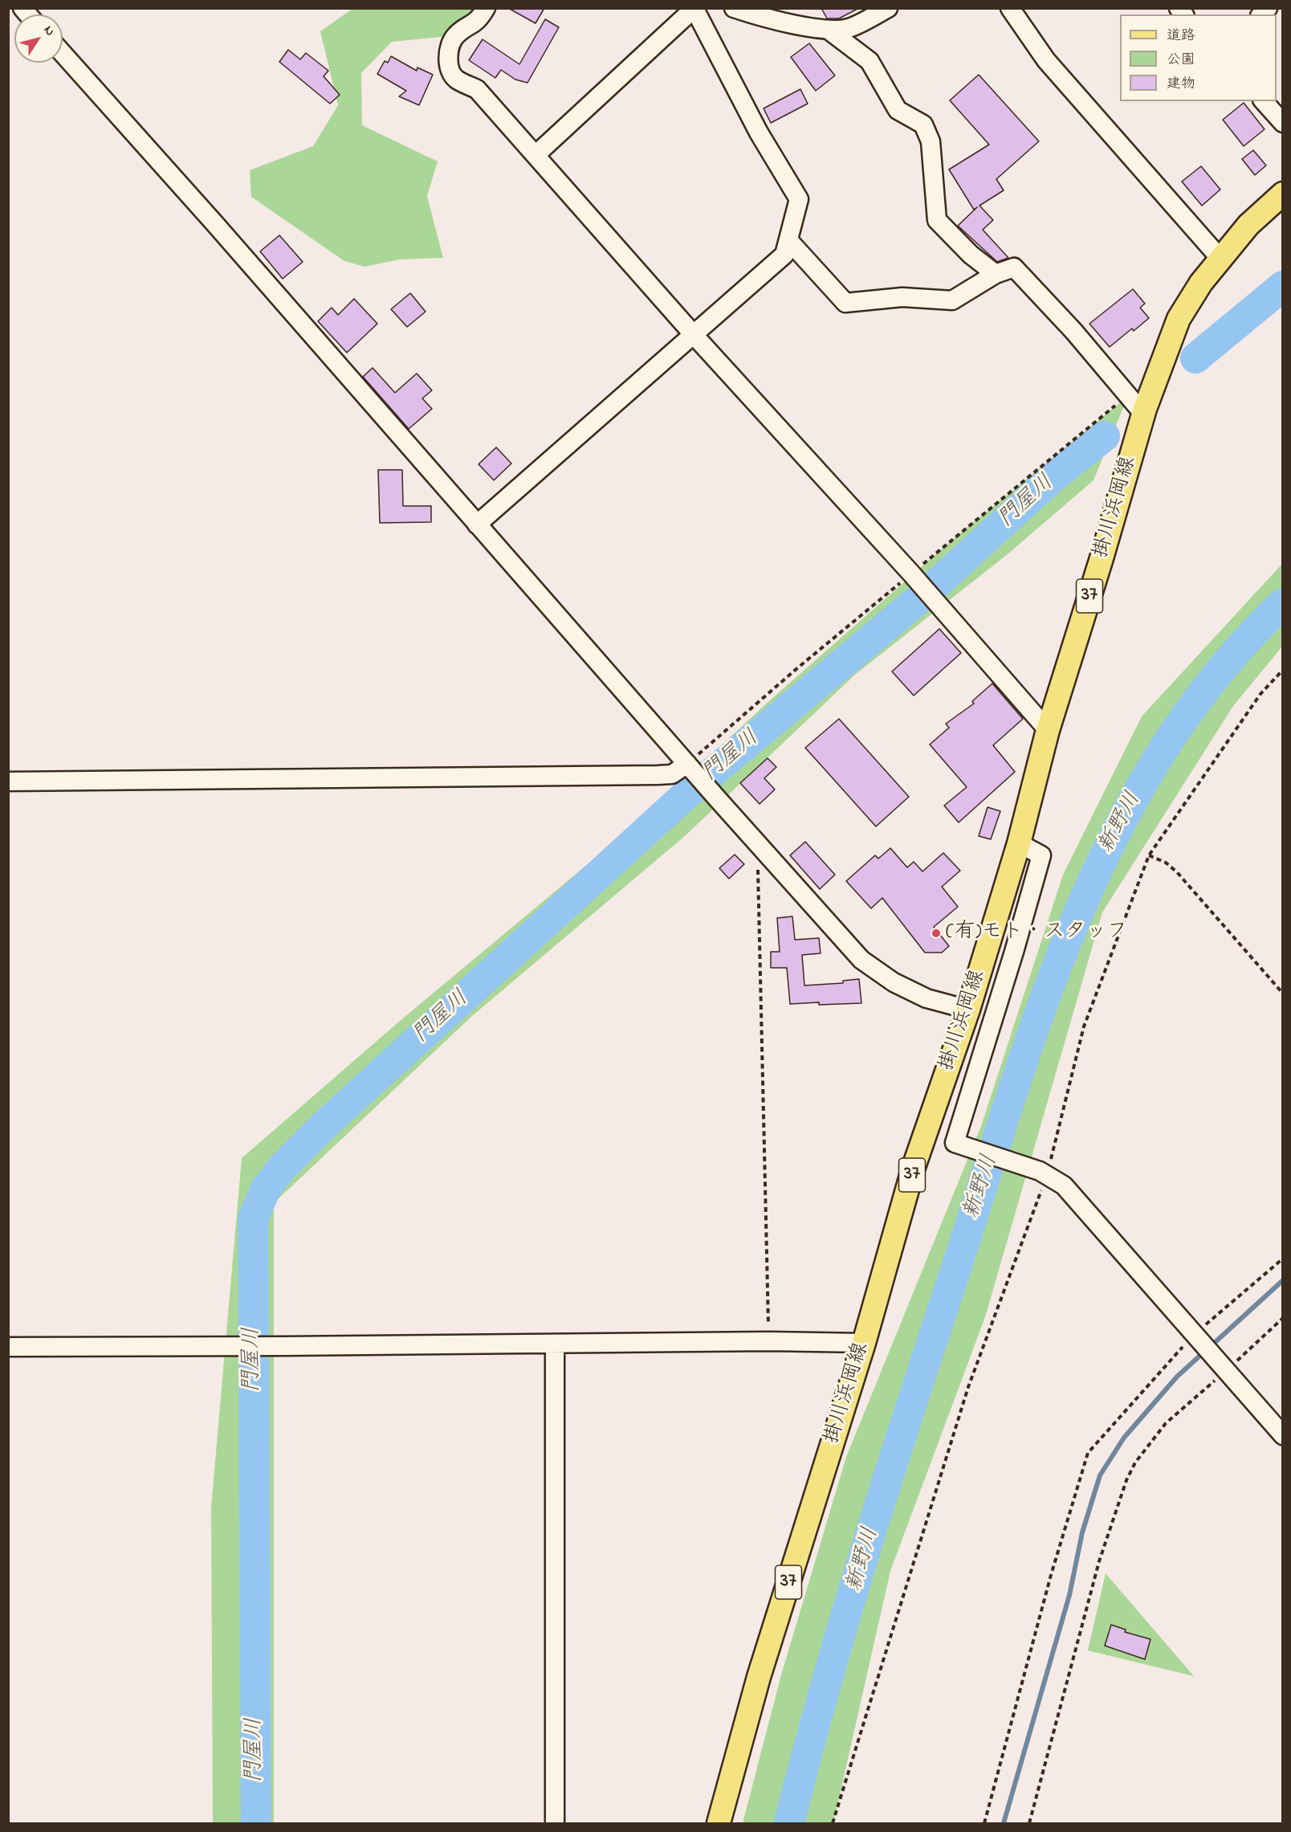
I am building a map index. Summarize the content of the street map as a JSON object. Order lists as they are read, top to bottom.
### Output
{
  "streets": {
    "main road": ["掛川浜岡線", "37"]
  },
  "water": ["門屋川", "新野川"],
  "places": ["(有)モト・スタッフ"],
  "legend": ["道路", "公園", "建物"],
  "north": "top right"
}
